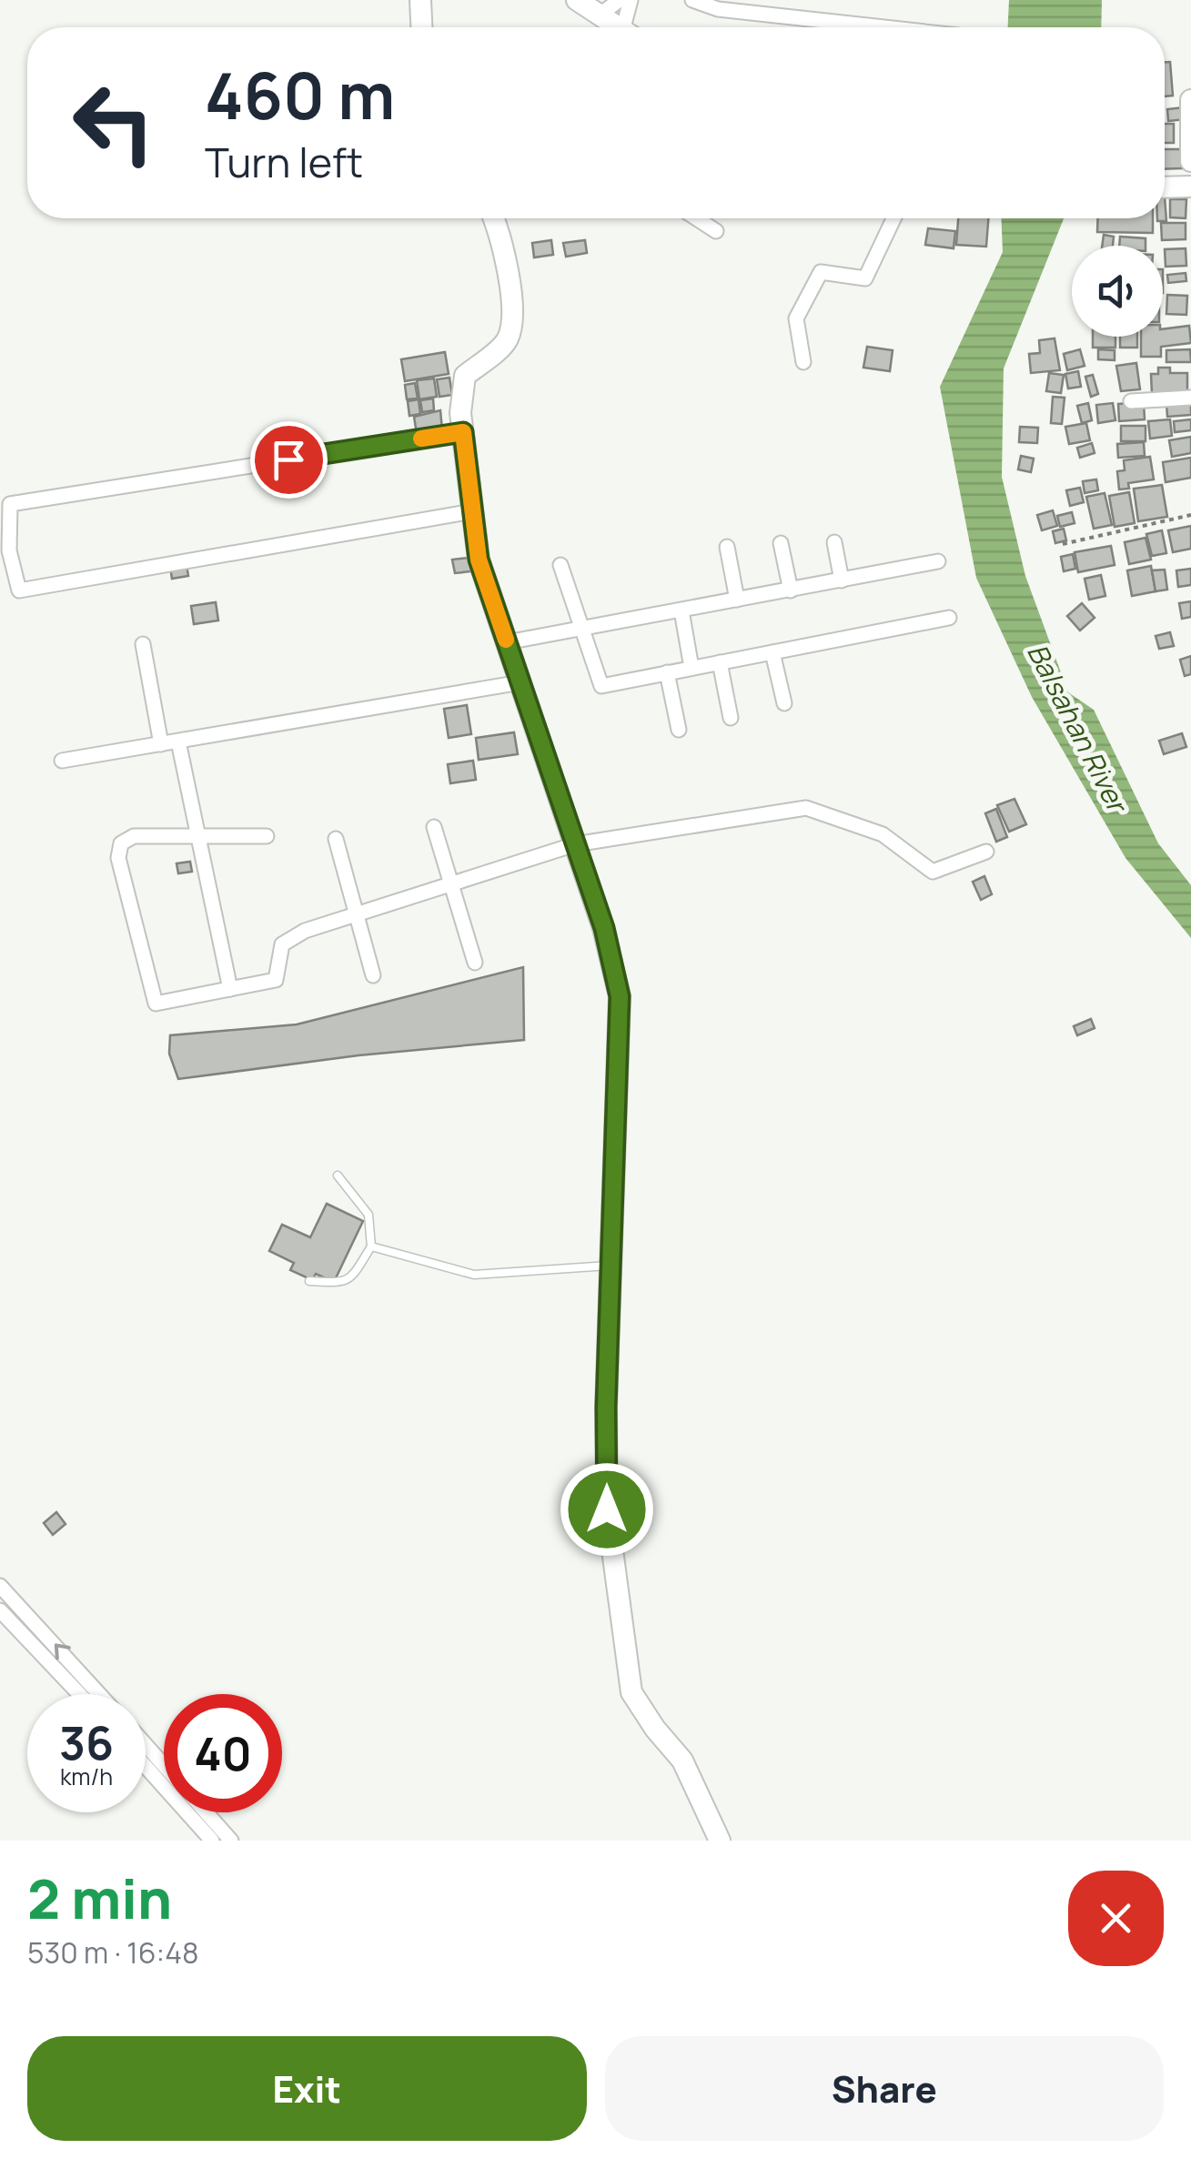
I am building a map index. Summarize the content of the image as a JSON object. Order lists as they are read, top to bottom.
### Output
{
  "water": ["Balsahan River"],
  "page": {
    "turn": ["460 m", "Turn left"],
    "speed": "36 km/h",
    "limit": "40",
    "heading": ["2 min", "530 m · 16:48"],
    "buttons": ["Exit", "Share"]
  }
}
